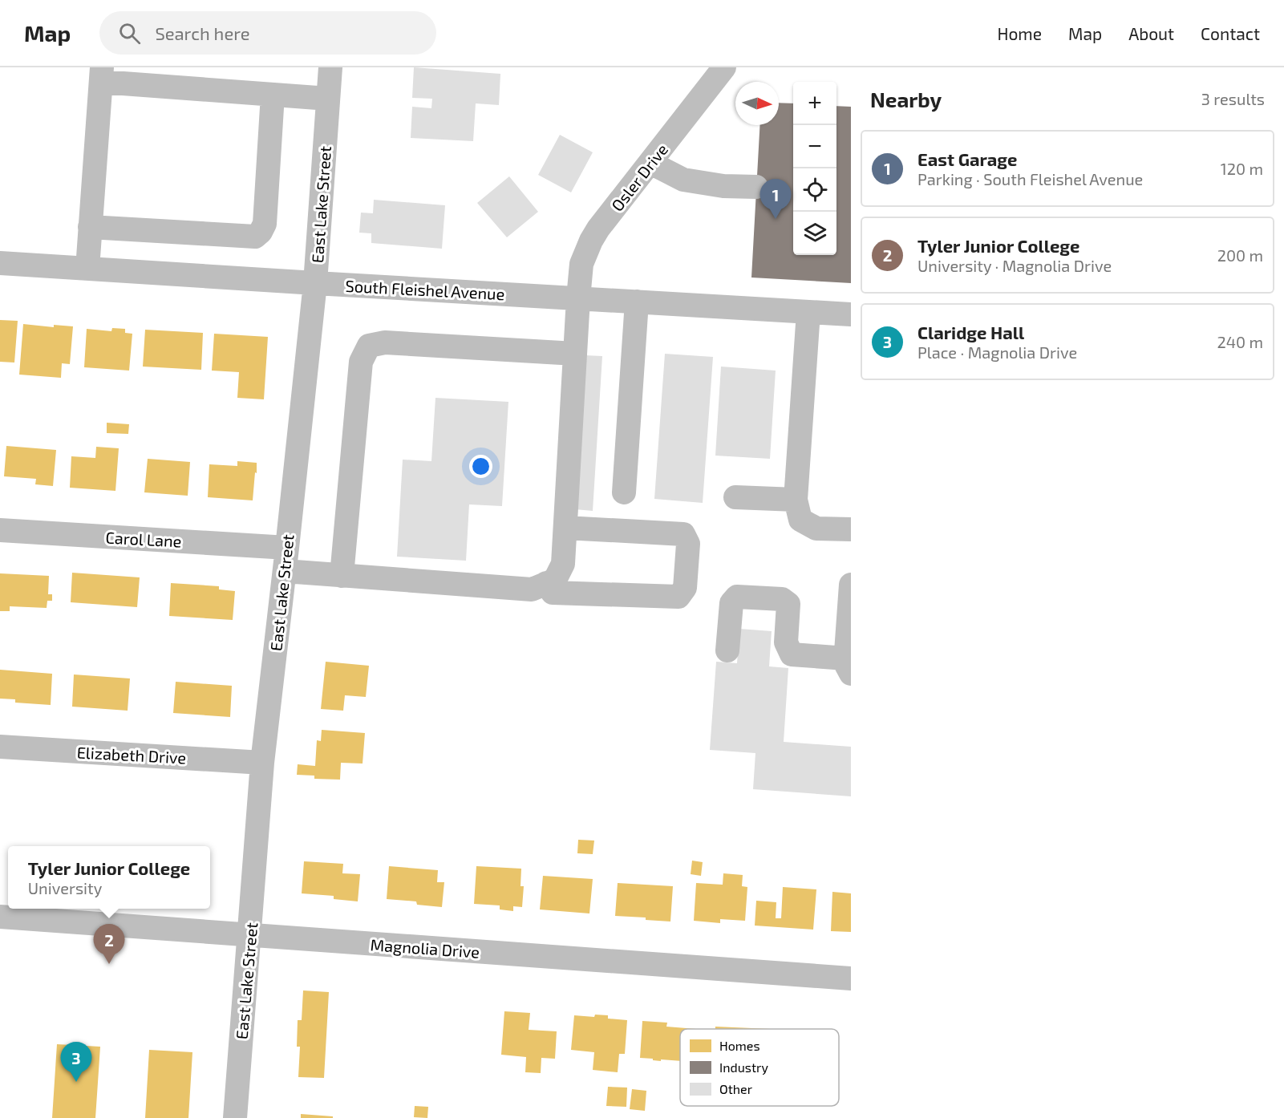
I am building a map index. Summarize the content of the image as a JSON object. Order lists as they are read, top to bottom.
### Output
{
  "streets": {
    "street": [
      "Osler Drive",
      "East Lake Street",
      "South Fleishel Avenue",
      "Carol Lane",
      "Elizabeth Drive",
      "Magnolia Drive"
    ]
  },
  "crossings": [
    ["Osler Drive", "South Fleishel Avenue"],
    ["East Lake Street", "South Fleishel Avenue"],
    ["East Lake Street", "Carol Lane"],
    ["East Lake Street", "Elizabeth Drive"],
    ["East Lake Street", "Magnolia Drive"]
  ],
  "legend": ["Homes", "Industry", "Other"],
  "north": "right",
  "page": {
    "header": "Map",
    "search": "Search here",
    "nav": [
      "Home",
      "Map",
      "About",
      "Contact"
    ],
    "heading": ["Nearby", "3 results"],
    "map_buttons": ["+", "−"],
    "list": [
      {
        "mark": "1",
        "name": "East Garage",
        "note": "Parking · South Fleishel Avenue",
        "value": "120 m"
      },
      {
        "mark": "2",
        "name": "Tyler Junior College",
        "note": "University · Magnolia Drive",
        "value": "200 m"
      },
      {
        "mark": "3",
        "name": "Claridge Hall",
        "note": "Place · Magnolia Drive",
        "value": "240 m"
      }
    ],
    "pins": ["1", "2", "3"],
    "popup": ["Tyler Junior College", "University"]
  }
}
